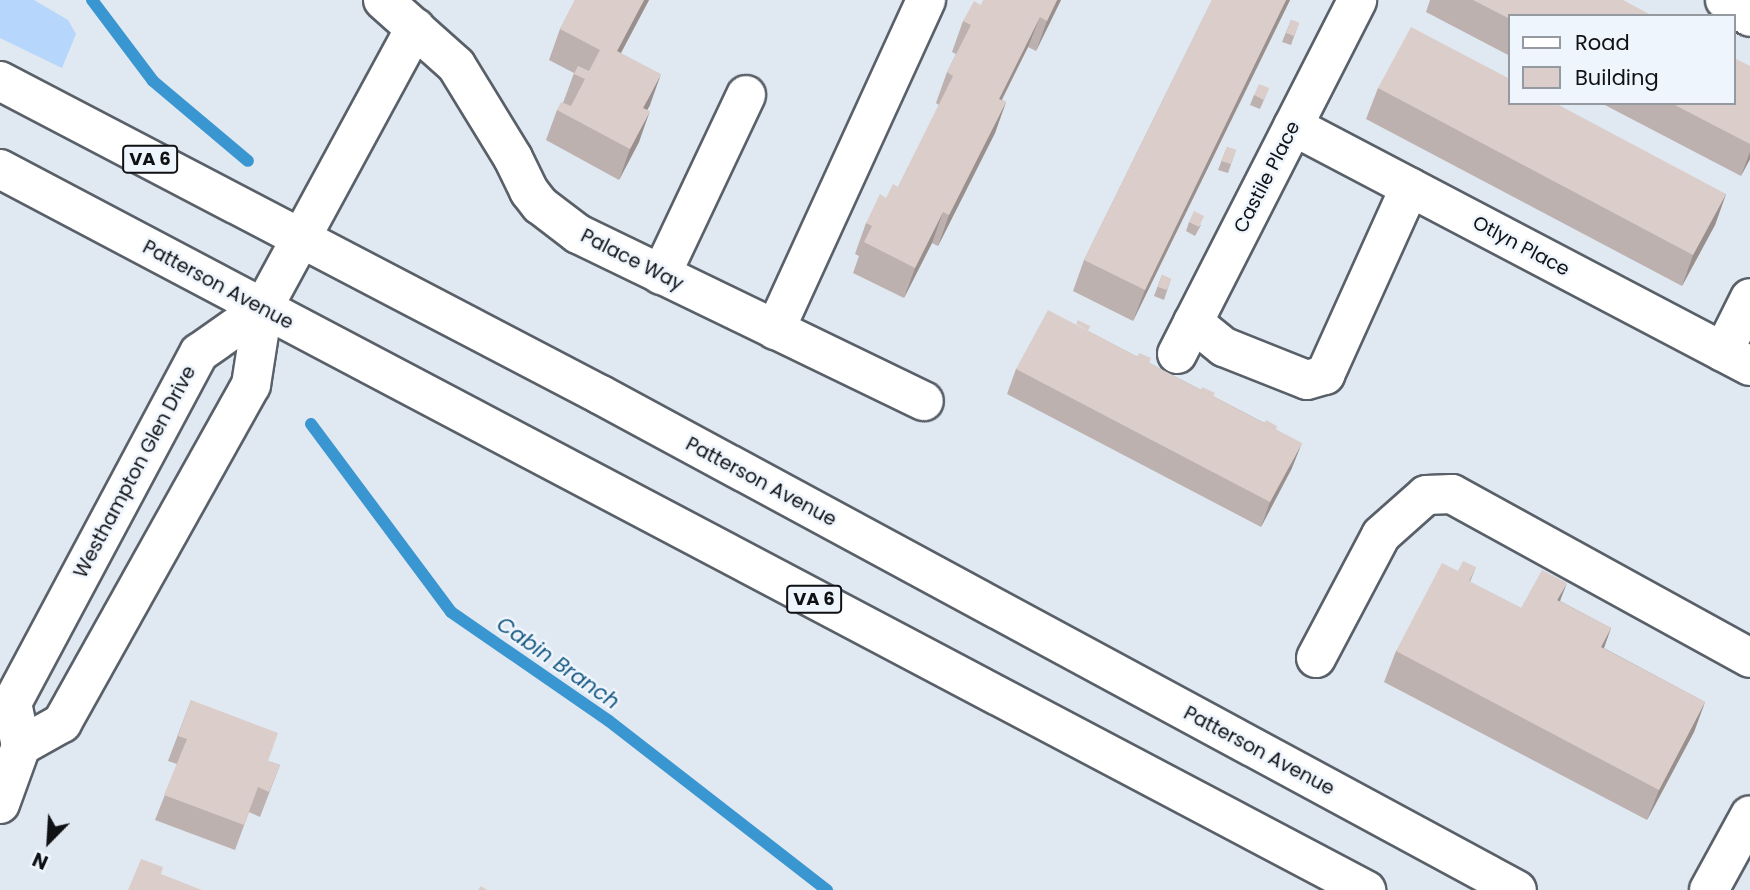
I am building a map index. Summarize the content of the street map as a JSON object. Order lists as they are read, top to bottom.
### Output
{
  "streets": {
    "street": [
      "VA 6",
      "Castile Place",
      "Otlyn Place",
      "Palace Way",
      "Patterson Avenue",
      "Westhampton Glen Drive"
    ]
  },
  "crossings": [
    ["Castile Place", "Otlyn Place"],
    ["Patterson Avenue", "Westhampton Glen Drive"]
  ],
  "water": ["Cabin Branch"],
  "legend": ["Road", "Building"],
  "north": "bottom left"
}
